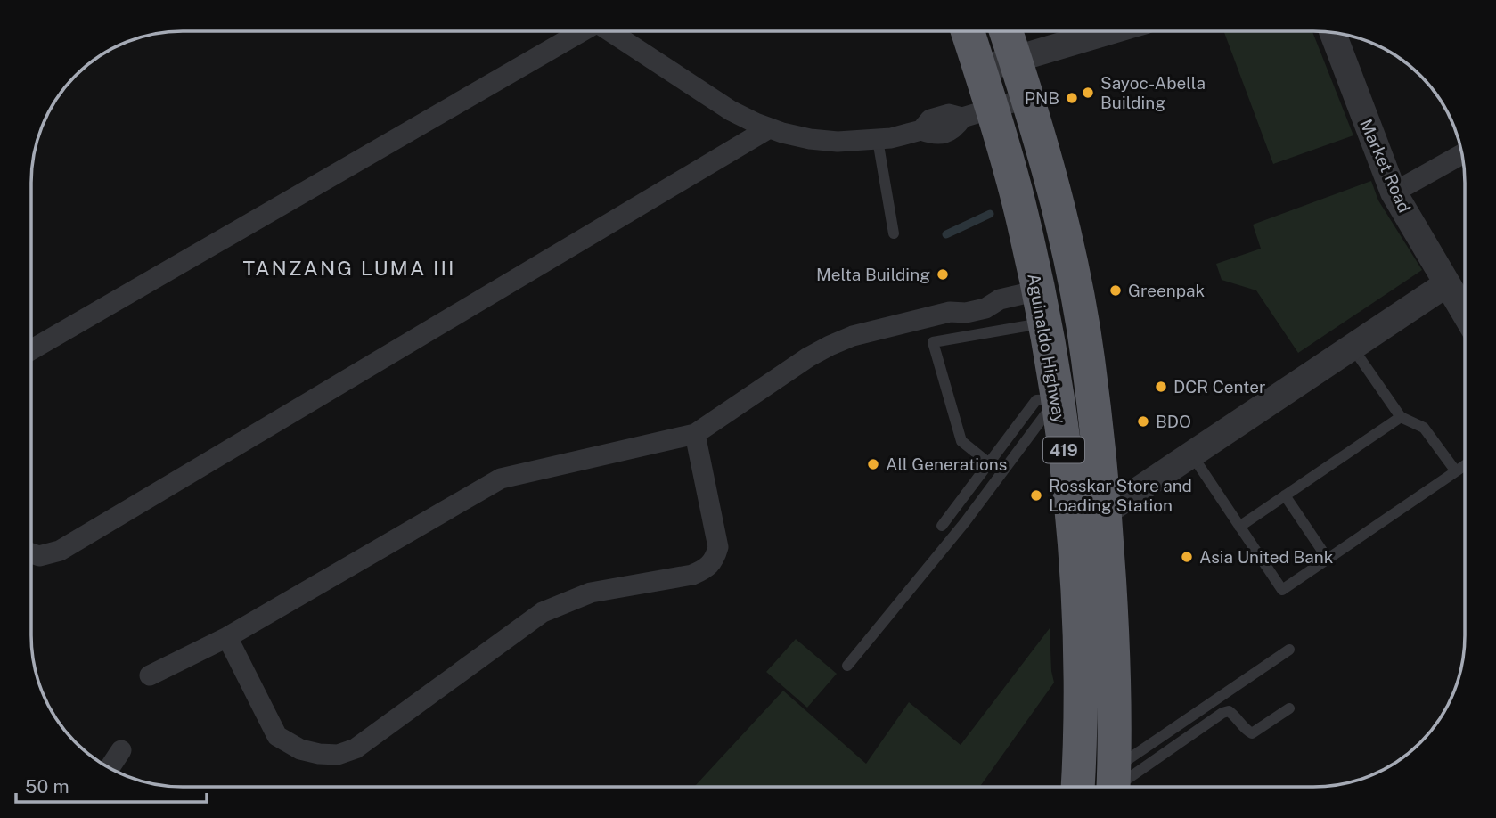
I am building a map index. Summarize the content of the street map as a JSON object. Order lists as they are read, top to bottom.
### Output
{
  "streets": {
    "highway": ["Aguinaldo Highway", "419"],
    "street": ["Market Road"]
  },
  "districts": ["TANZANG LUMA III"],
  "places": [
    "Sayoc-Abella Building",
    "PNB",
    "Melta Building",
    "Greenpak",
    "DCR Center",
    "BDO",
    "All Generations",
    "Rosskar Store and Loading Station",
    "Asia United Bank"
  ],
  "scale_bar": "50 m"
}
